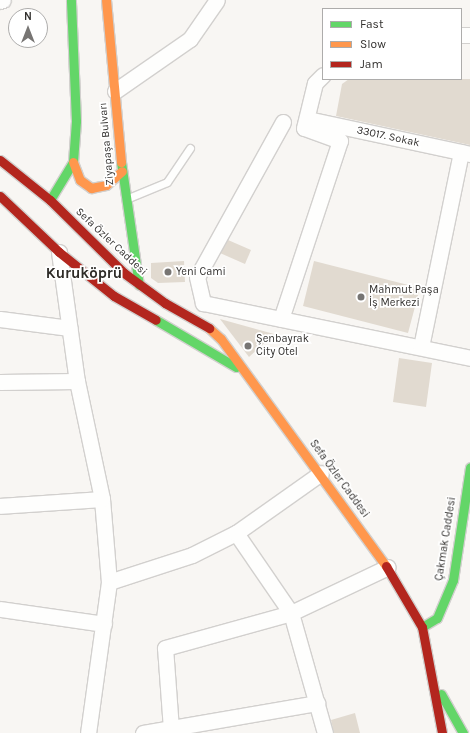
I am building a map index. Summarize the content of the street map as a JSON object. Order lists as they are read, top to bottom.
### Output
{
  "streets": {
    "main road": ["Ziyapaşa Bulvarı", "Sefa Özler Caddesi", "Çakmak Caddesi"],
    "street": ["33017. Sokak"]
  },
  "crossings": [
    ["Ziyapaşa Bulvarı", "Sefa Özler Caddesi"],
    ["Sefa Özler Caddesi", "Çakmak Caddesi"]
  ],
  "districts": ["Kuruköprü"],
  "places": ["Yeni Cami", "Mahmut Paşa İş Merkezi", "Şenbayrak City Otel"],
  "legend": ["Fast", "Slow", "Jam"],
  "north": "top"
}
